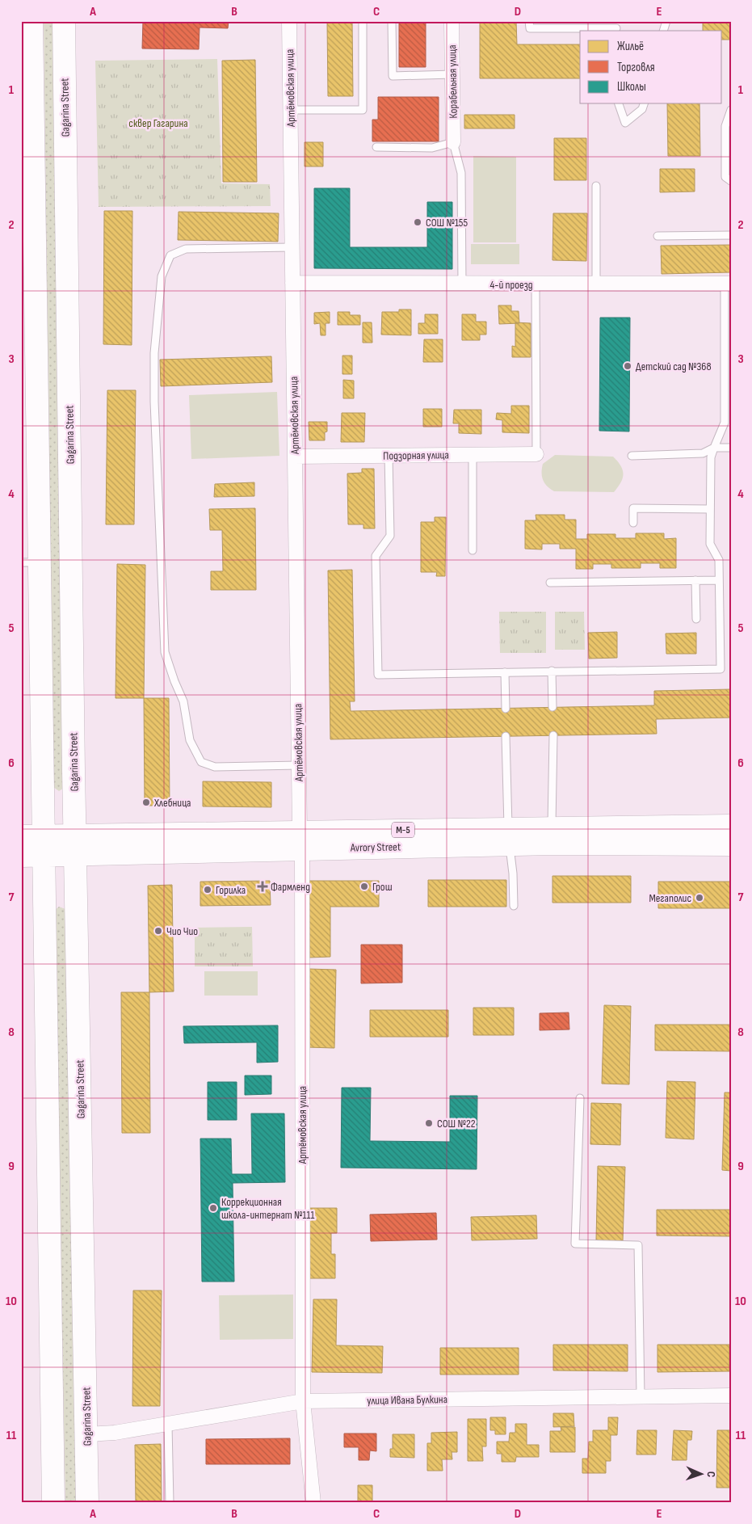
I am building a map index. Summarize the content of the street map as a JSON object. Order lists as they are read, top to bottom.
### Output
{
  "streets": {
    "main road": ["Gagarina Street", "М-5", "Avrory Street"],
    "street": [
      "Корабельная улица",
      "Артёмовская улица",
      "4-й проезд",
      "Подзорная улица",
      "улица Ивана Булкина"
    ]
  },
  "crossings": [
    ["Артёмовская улица", "4-й проезд"],
    ["Артёмовская улица", "Подзорная улица"],
    ["Артёмовская улица", "Avrory Street"],
    ["Артёмовская улица", "улица Ивана Булкина"],
    ["Gagarina Street", "Avrory Street"],
    ["Gagarina Street", "улица Ивана Булкина"]
  ],
  "parks": ["сквер Гагарина"],
  "places": {
    "other": [
      "СОШ №155",
      "Детский сад №368",
      "Хлебница",
      "Грош",
      "Горилка",
      "Мегаполис",
      "Чио Чио",
      "СОШ №22",
      "Коррекционная школа-интернат №111"
    ],
    "health": ["Фармленд"]
  },
  "legend": ["Жильё", "Торговля", "Школы"],
  "north": "right",
  "grid": {
    "columns": [
      "A",
      "B",
      "C",
      "D",
      "E"
    ],
    "rows": [
      "1",
      "2",
      "3",
      "4",
      "5",
      "6",
      "7",
      "8",
      "9",
      "10",
      "11"
    ]
  }
}
